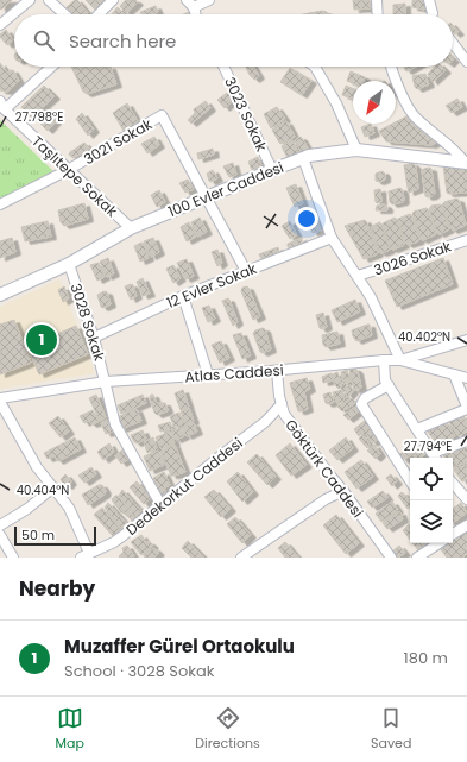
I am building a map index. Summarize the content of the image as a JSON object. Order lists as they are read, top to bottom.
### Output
{
  "streets": {
    "street": [
      "3023 Sokak",
      "3021 Sokak",
      "Taşlıtepe Sokak",
      "100 Evler Caddesi",
      "3026 Sokak",
      "12 Evler Sokak",
      "3028 Sokak",
      "Atlas Caddesi",
      "Göktürk Caddesi",
      "Dedekorkut Caddesi"
    ]
  },
  "crossings": [
    ["3023 Sokak", "100 Evler Caddesi"],
    ["3021 Sokak", "Taşlıtepe Sokak"],
    ["3021 Sokak", "100 Evler Caddesi"],
    ["Taşlıtepe Sokak", "100 Evler Caddesi"],
    ["100 Evler Caddesi", "3028 Sokak"],
    ["12 Evler Sokak", "3028 Sokak"],
    ["3028 Sokak", "Atlas Caddesi"],
    ["3028 Sokak", "Dedekorkut Caddesi"],
    ["Atlas Caddesi", "Göktürk Caddesi"],
    ["Göktürk Caddesi", "Dedekorkut Caddesi"]
  ],
  "scale_bar": "50 m",
  "north": "bottom left",
  "page": {
    "search": "Search here",
    "pins": "1",
    "scale": "50 m",
    "heading": "Nearby",
    "list": [
      {
        "mark": "1",
        "name": "Muzaffer Gürel Ortaokulu",
        "note": "School · 3028 Sokak",
        "value": "180 m"
      }
    ],
    "nav": ["Map", "Directions", "Saved"]
  },
  "coordinates": [
    "27.798°E",
    "40.402°N",
    "27.794°E",
    "40.404°N"
  ]
}
